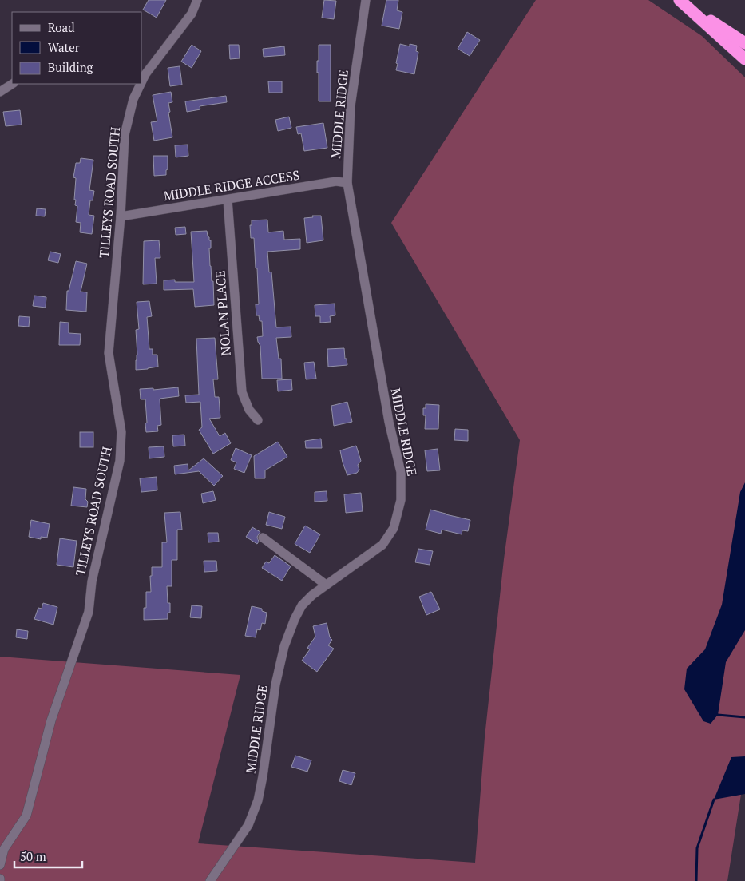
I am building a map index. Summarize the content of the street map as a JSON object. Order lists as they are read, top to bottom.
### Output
{
  "streets": {
    "street": [
      "MIDDLE RIDGE",
      "MIDDLE RIDGE ACCESS",
      "TILLEYS ROAD SOUTH",
      "NOLAN PLACE"
    ]
  },
  "crossings": [
    ["MIDDLE RIDGE", "MIDDLE RIDGE ACCESS"],
    ["MIDDLE RIDGE ACCESS", "TILLEYS ROAD SOUTH"],
    ["MIDDLE RIDGE ACCESS", "NOLAN PLACE"]
  ],
  "legend": ["Road", "Water", "Building"],
  "scale_bar": "50 m"
}
